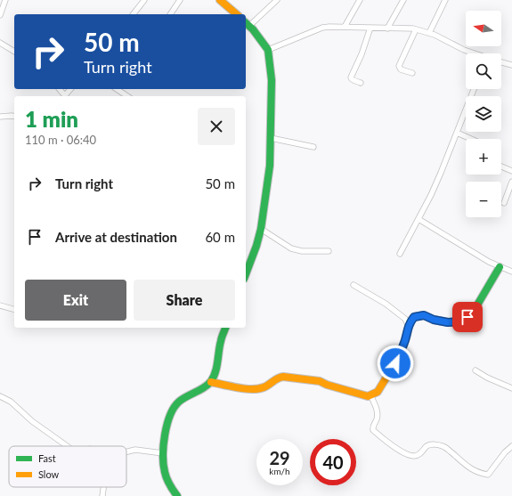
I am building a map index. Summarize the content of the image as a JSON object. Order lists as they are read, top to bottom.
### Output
{
  "legend": ["Fast", "Slow"],
  "north": "left",
  "page": {
    "map_buttons": ["+", "−"],
    "turn": ["50 m", "Turn right"],
    "heading": ["1 min", "110 m · 06:40"],
    "list": [
      {
        "name": "Turn right",
        "value": "50 m"
      },
      {
        "name": "Arrive at destination",
        "value": "60 m"
      }
    ],
    "buttons": ["Exit", "Share"],
    "speed": "29 km/h",
    "limit": "40"
  }
}
